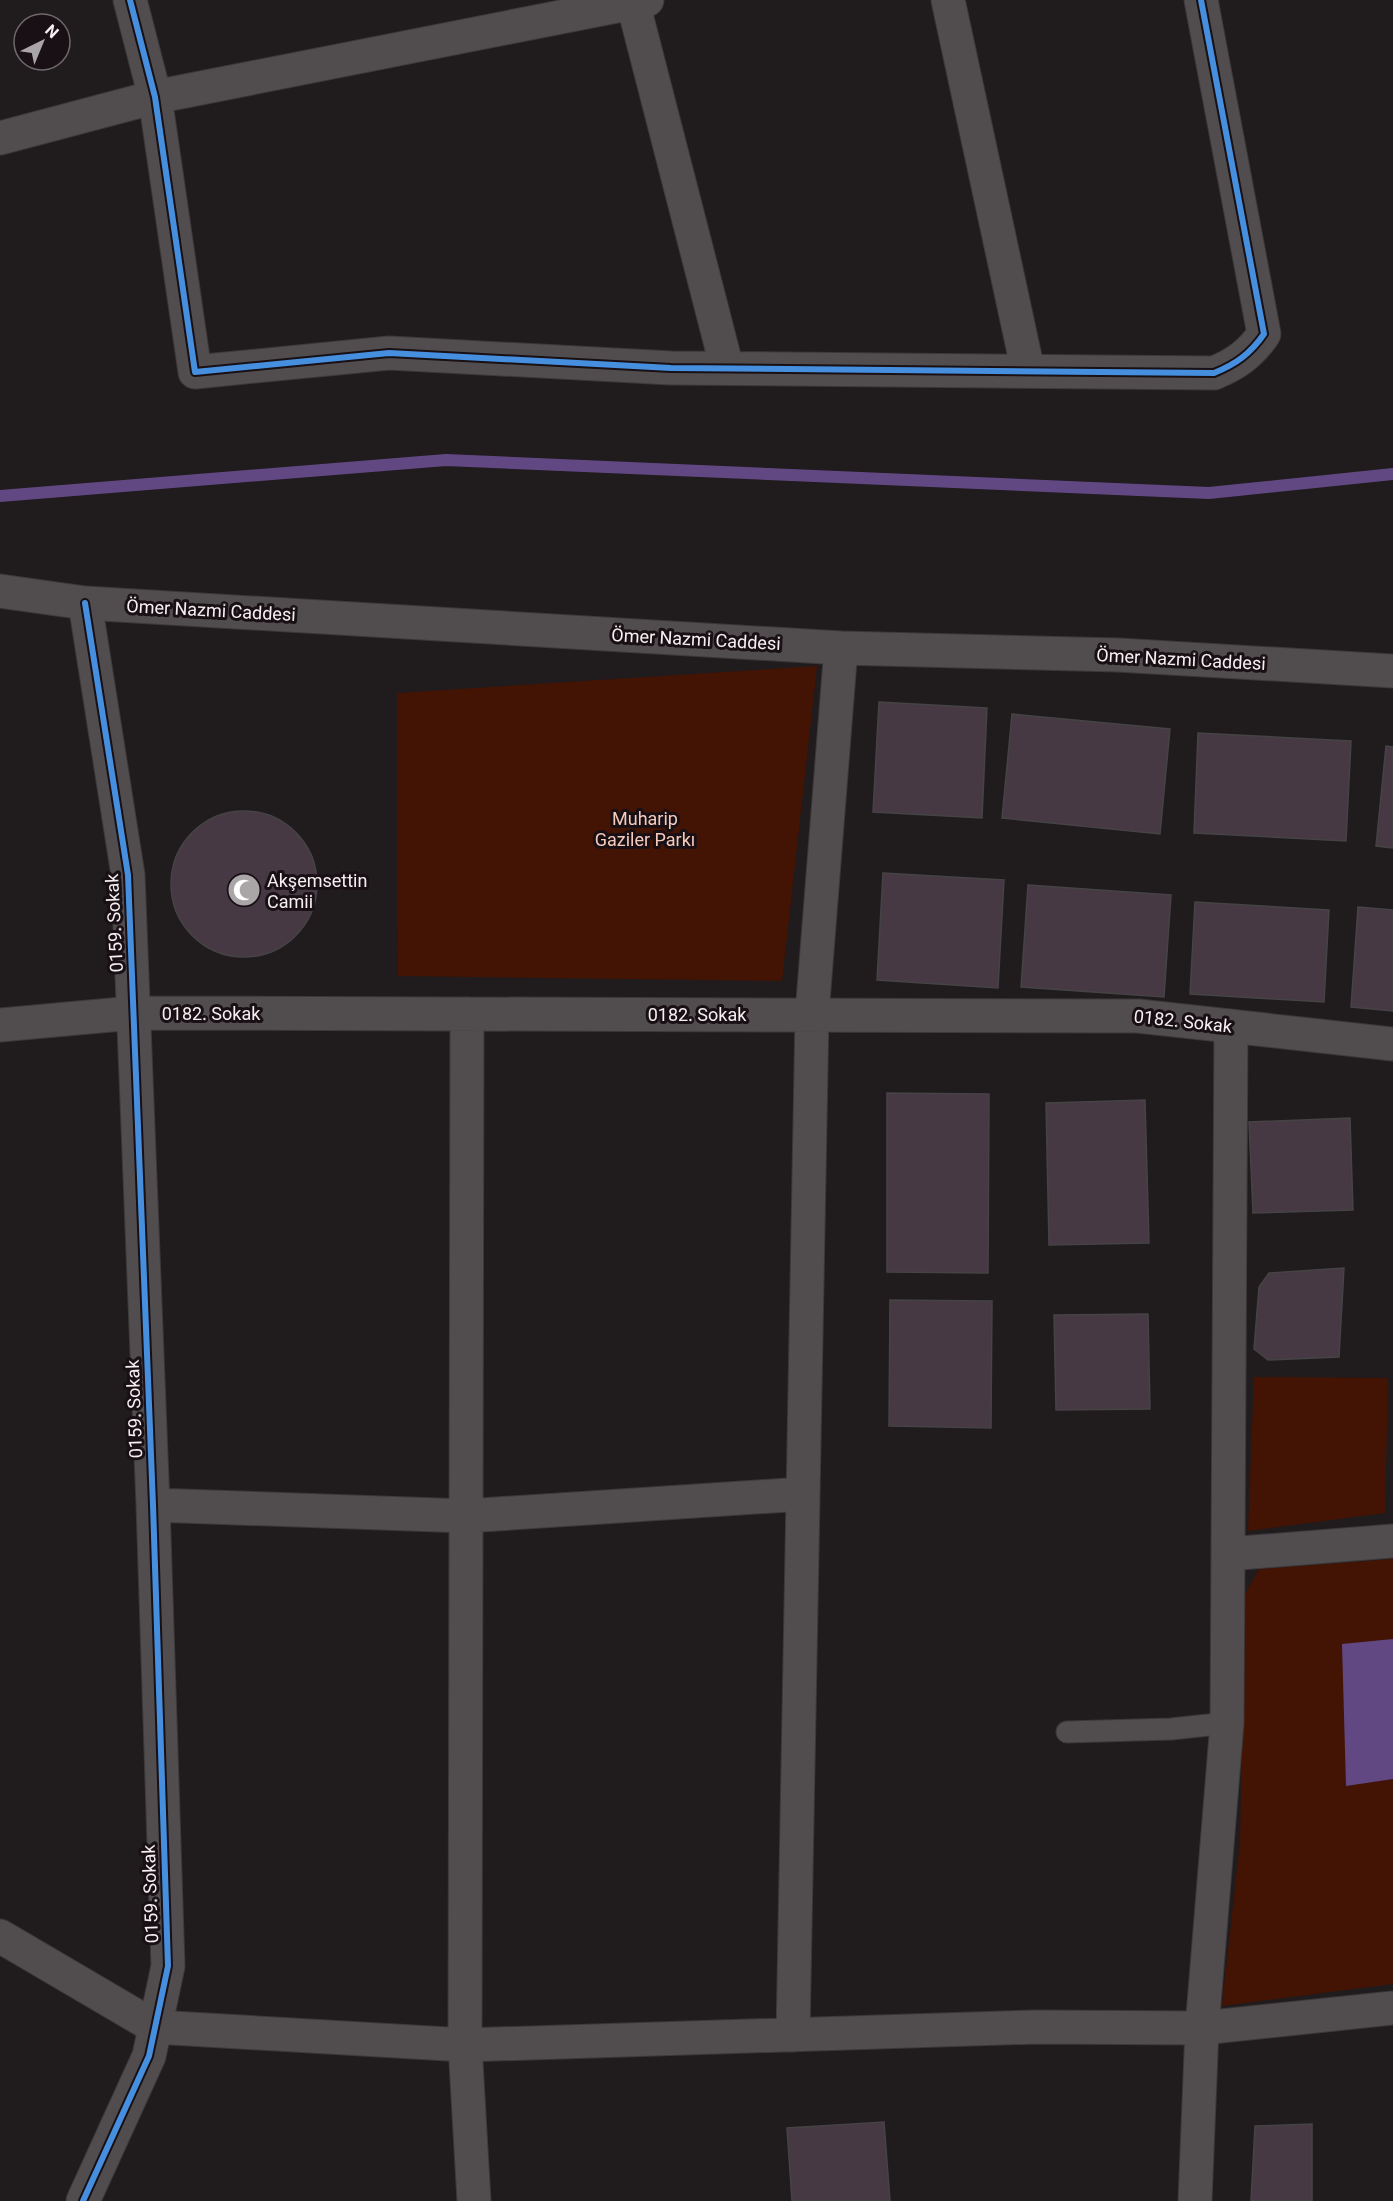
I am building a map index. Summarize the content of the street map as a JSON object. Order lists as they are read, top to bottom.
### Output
{
  "streets": {
    "street": ["Ömer Nazmi Caddesi", "0159. Sokak", "0182. Sokak"]
  },
  "crossings": [
    ["Ömer Nazmi Caddesi", "0159. Sokak"],
    ["0159. Sokak", "0182. Sokak"]
  ],
  "parks": ["Muharip Gaziler Parkı"],
  "places": {
    "mosque": ["Akşemsettin Camii"]
  },
  "north": "top right"
}
